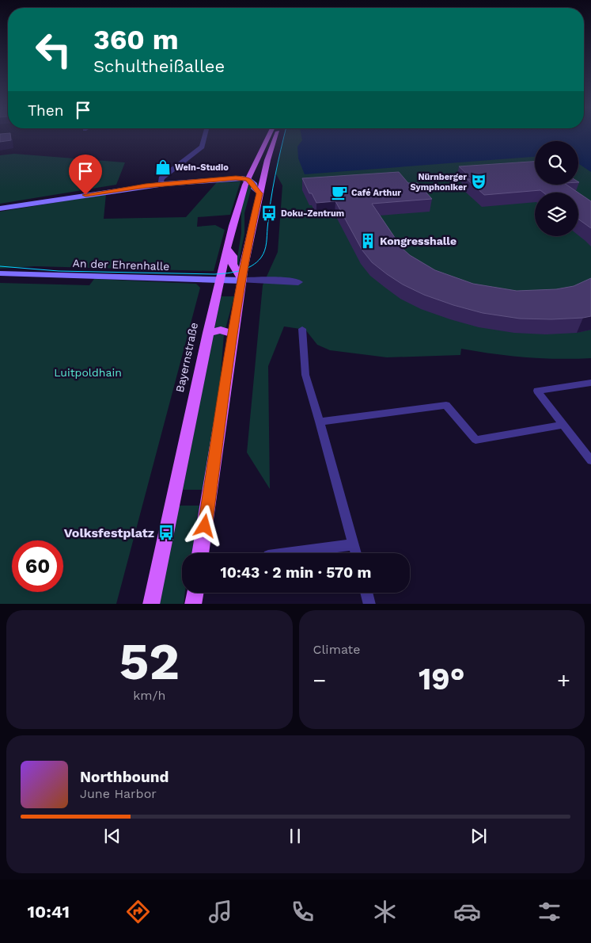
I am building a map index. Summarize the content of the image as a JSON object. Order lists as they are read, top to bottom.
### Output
{
  "streets": {
    "main road": ["An der Ehrenhalle", "Bayernstraße"]
  },
  "crossings": [
    ["An der Ehrenhalle", "Bayernstraße"]
  ],
  "parks": ["Luitpoldhain"],
  "places": {
    "shop": ["Wein-Studio"],
    "theatre": ["Nürnberger Symphoniker"],
    "cafe": ["Café Arthur"],
    "bus stop": ["Doku-Zentrum", "Volksfestplatz"],
    "building": ["Kongresshalle"]
  },
  "page": {
    "turn": ["360 m", "Schultheißallee"],
    "then": "Then",
    "limit": "60",
    "trip": "10:43 · 2 min · 570 m",
    "tile": [
      ["52", "km/h"],
      "Climate"
    ],
    "heat": ["−", "19°", "+"],
    "song": ["Northbound", "June Harbor"],
    "tabs": "10:41"
  }
}
